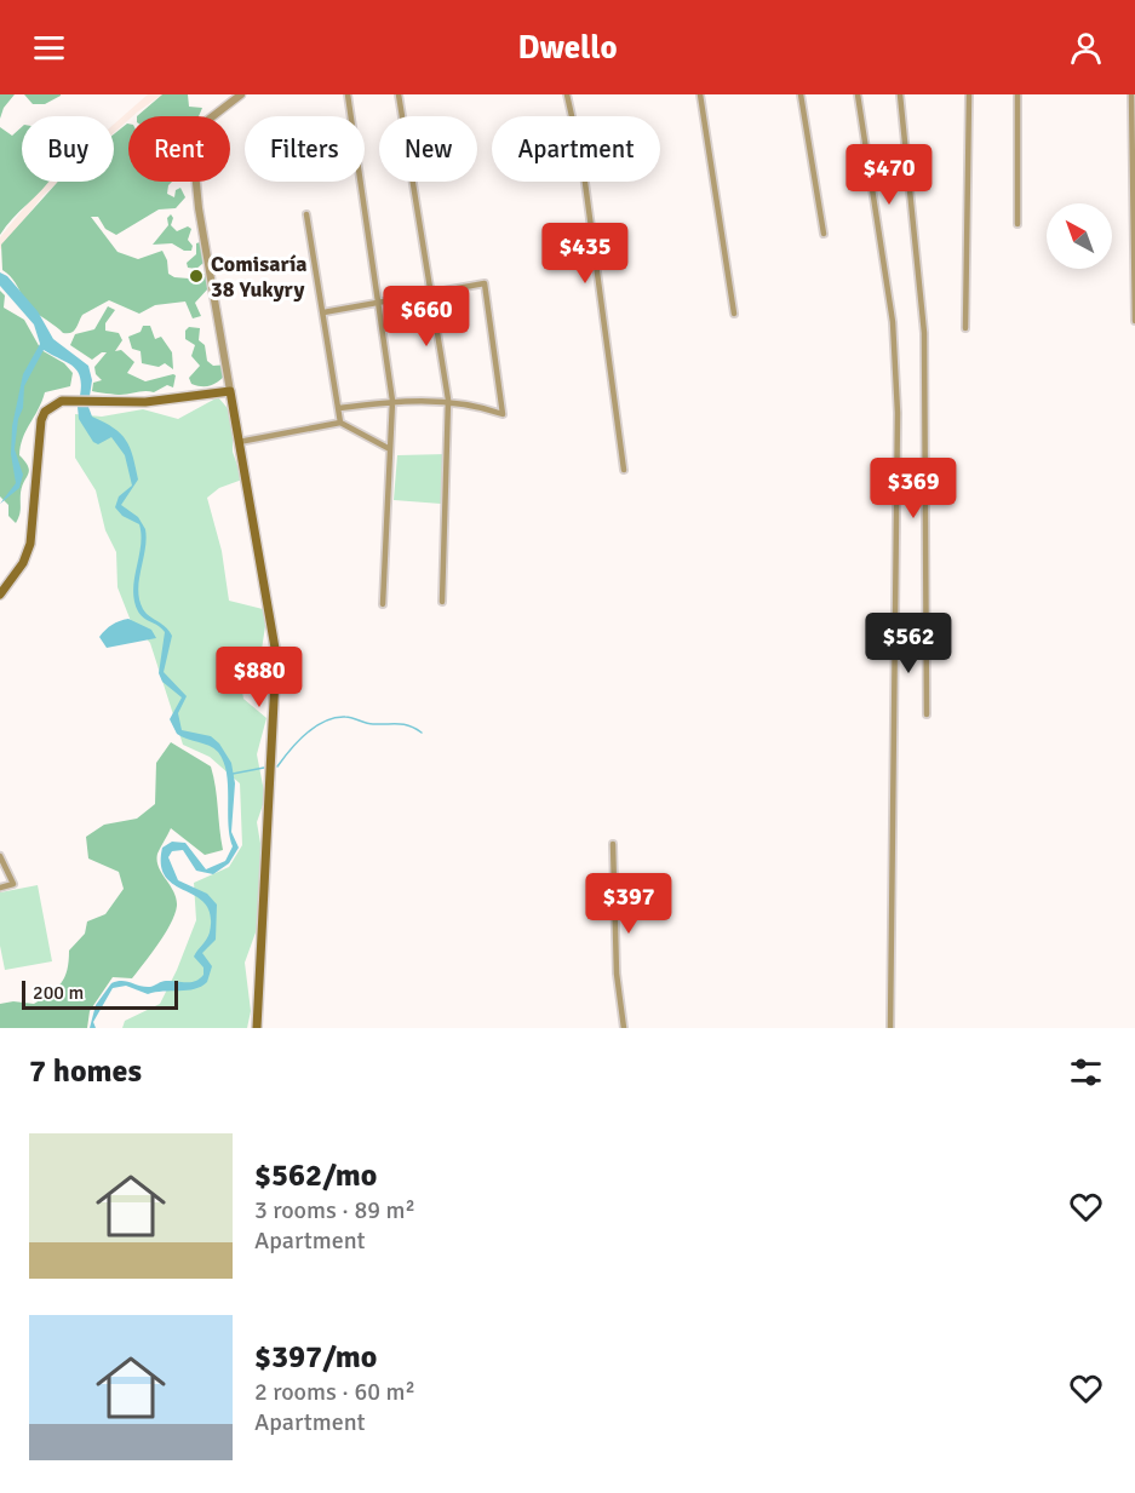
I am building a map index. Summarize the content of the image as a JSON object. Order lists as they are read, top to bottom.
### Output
{
  "places": ["Comisaría 38 Yukyry"],
  "scale_bar": "200 m",
  "north": "top left",
  "page": {
    "header": "Dwello",
    "chip": [
      "Buy",
      "Rent",
      "Filters",
      "New",
      "Apartment"
    ],
    "price": [
      "$470",
      "$435",
      "$660",
      "$369",
      "$562",
      "$880",
      "$397"
    ],
    "scale": "200 m",
    "heading": "7 homes",
    "list": [
      {
        "name": "$562/mo",
        "note": "3 rooms · 89 m² · Apartment"
      },
      {
        "name": "$397/mo",
        "note": "2 rooms · 60 m² · Apartment"
      }
    ]
  }
}
